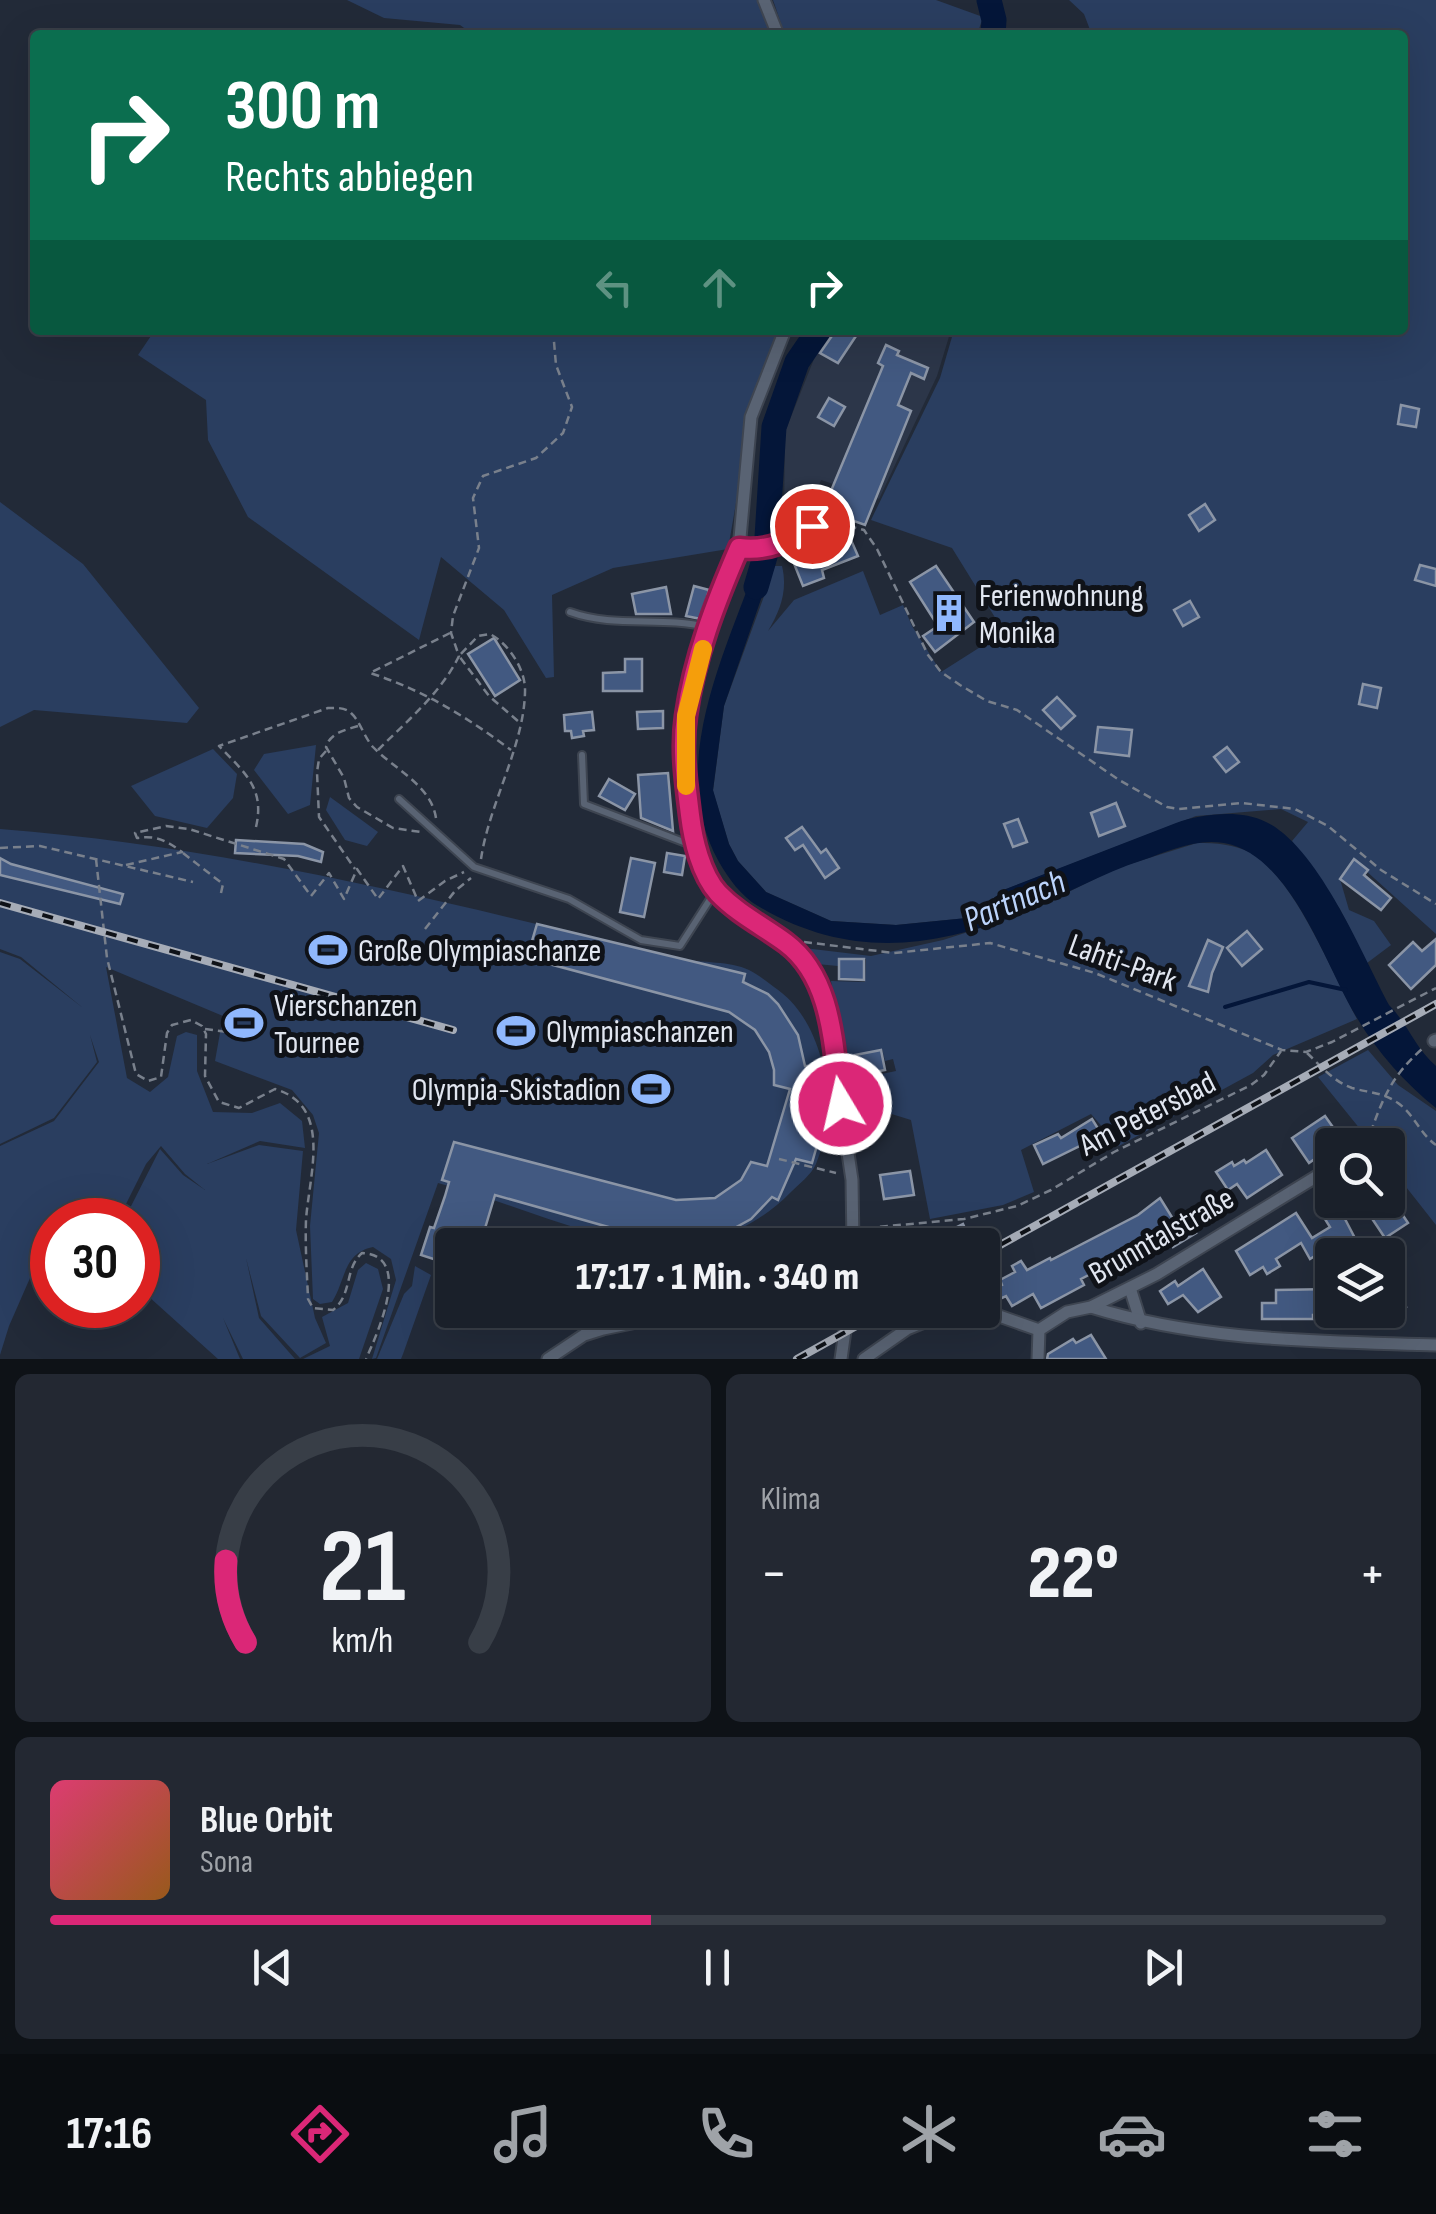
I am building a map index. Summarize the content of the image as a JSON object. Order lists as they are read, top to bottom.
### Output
{
  "streets": {
    "street": ["Brunntalstraße"],
    "path": ["Lahti-Park", "Am Petersbad"]
  },
  "crossings": [
    ["Lahti-Park", "Am Petersbad"]
  ],
  "water": ["Partnach"],
  "places": {
    "building": ["Ferienwohnung Monika"],
    "sports": [
      "Große Olympiaschanze",
      "Vierschanzen Tournee",
      "Olympiaschanzen",
      "Olympia-Skistadion"
    ]
  },
  "page": {
    "turn": ["300 m", "Rechts abbiegen"],
    "limit": "30",
    "trip": "17:17 · 1 Min. · 340 m",
    "tile": "Klima",
    "heat": ["−", "22°", "+"],
    "song": ["Blue Orbit", "Sona"],
    "tabs": "17:16",
    "gauge": ["21", "km/h"]
  }
}
